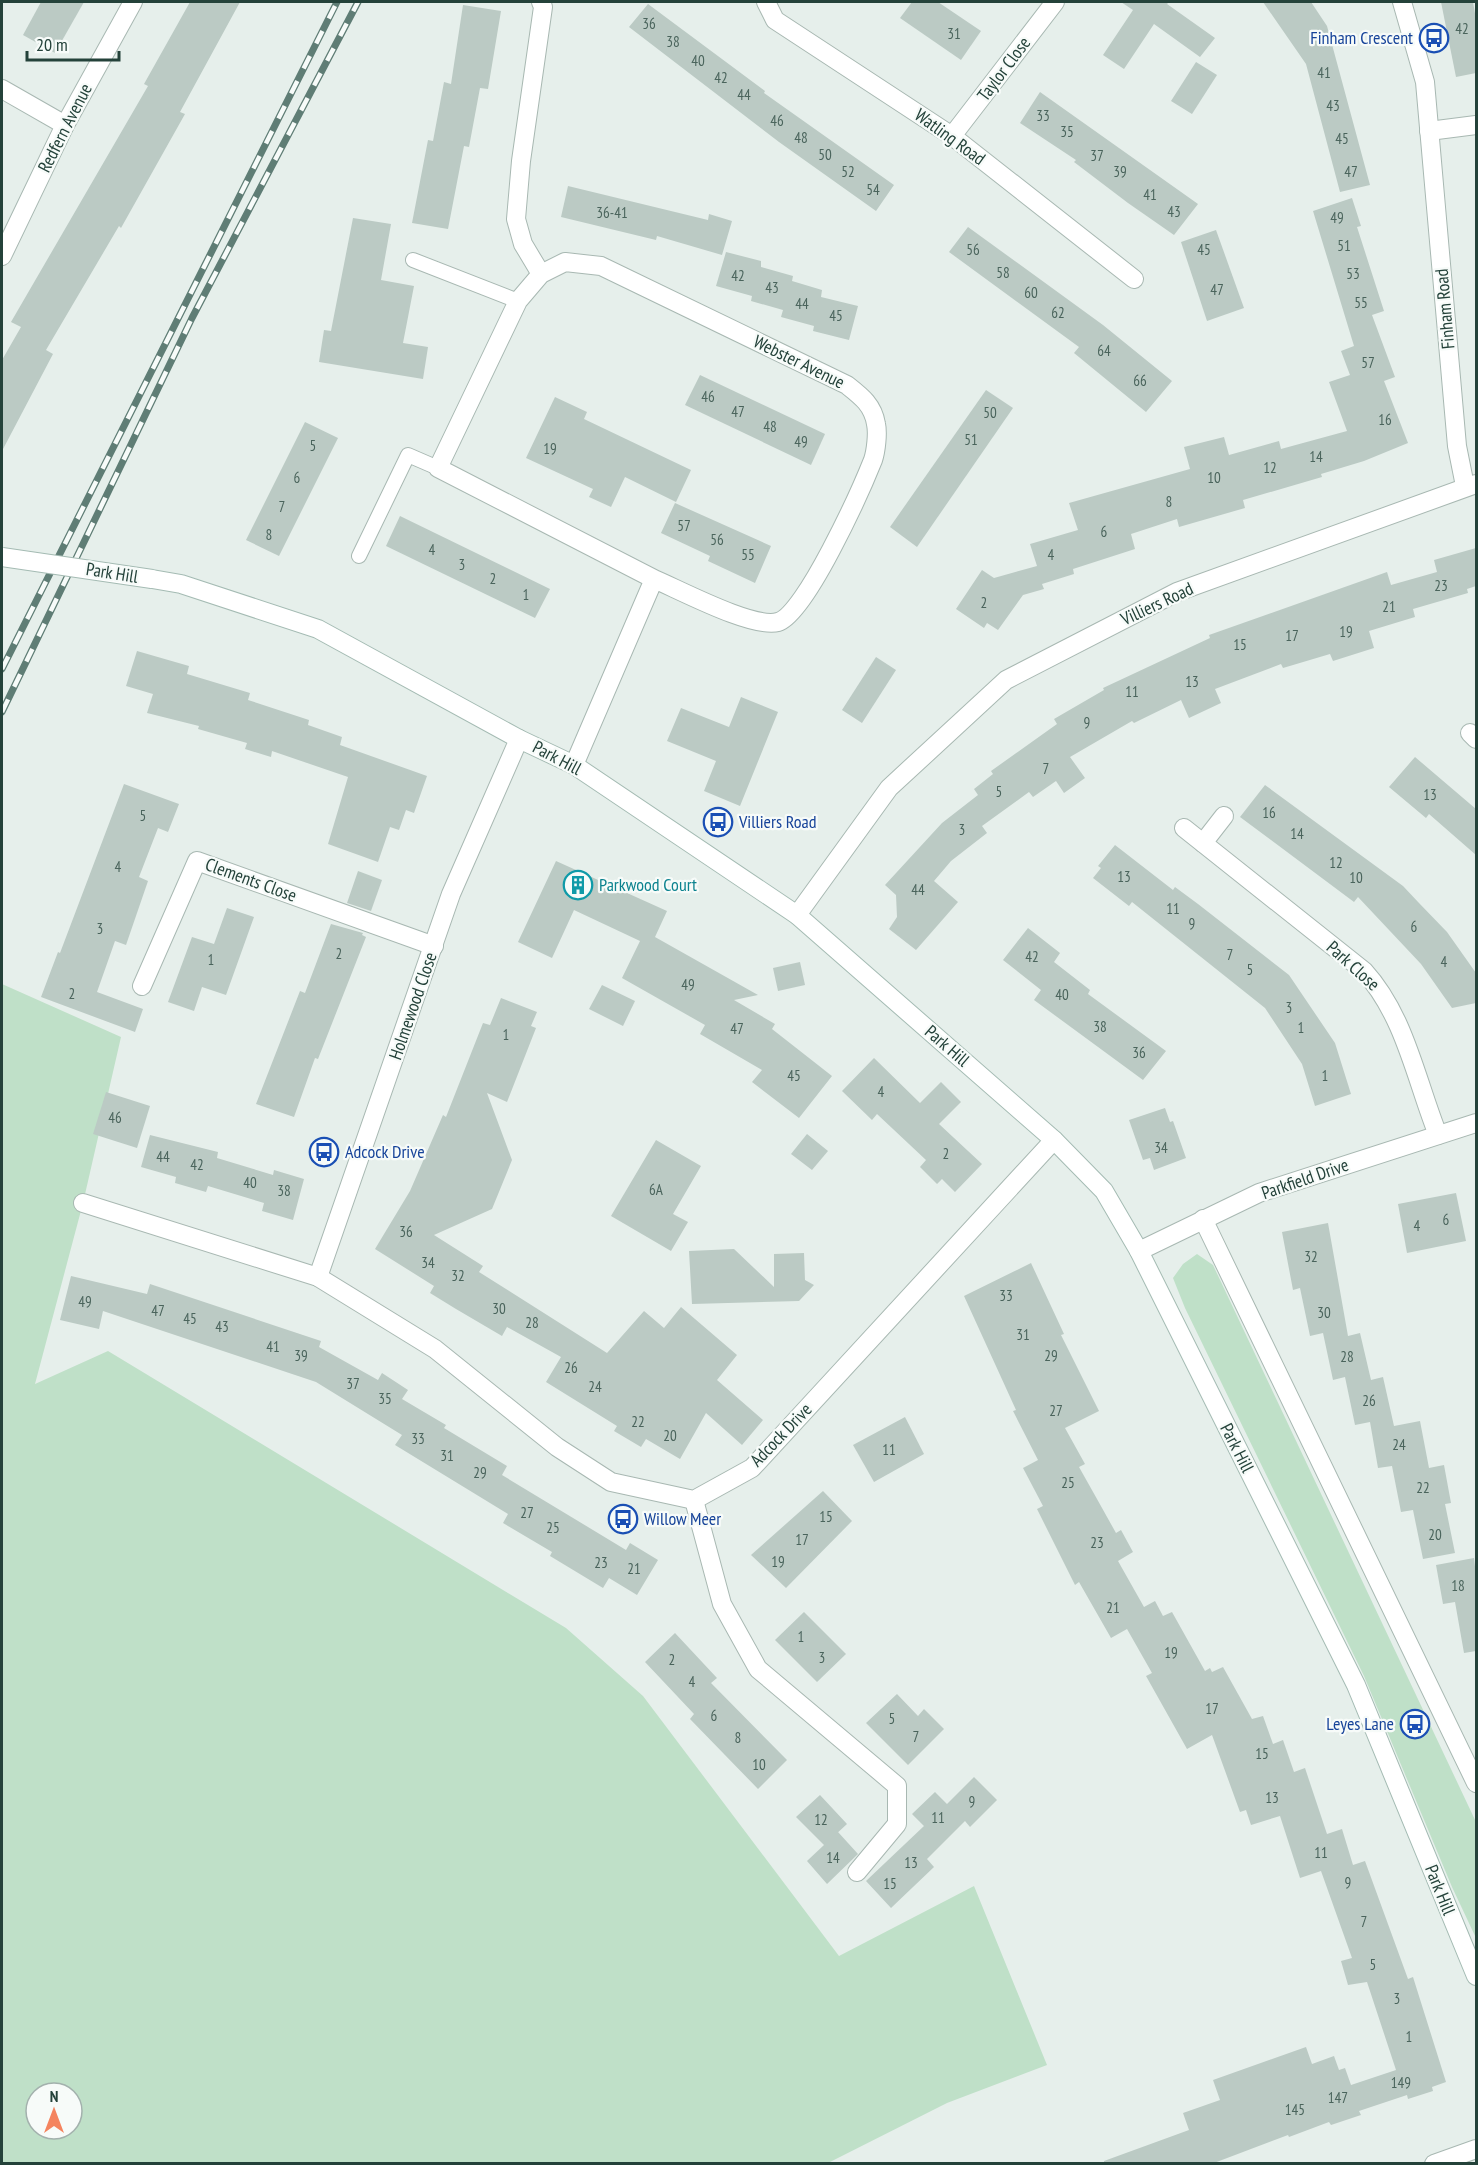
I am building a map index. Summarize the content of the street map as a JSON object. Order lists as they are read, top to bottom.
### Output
{
  "streets": {
    "street": [
      "Taylor Close",
      "Redfern Avenue",
      "Watling Road",
      "Finham Road",
      "Webster Avenue",
      "Park Hill",
      "Villiers Road",
      "Clements Close",
      "Park Close",
      "Holmewood Close",
      "Parkfield Drive",
      "Adcock Drive"
    ]
  },
  "crossings": [
    ["Taylor Close", "Watling Road"],
    ["Finham Road", "Villiers Road"],
    ["Park Hill", "Villiers Road"],
    ["Park Hill", "Holmewood Close"],
    ["Park Hill", "Parkfield Drive"],
    ["Park Hill", "Adcock Drive"],
    ["Clements Close", "Holmewood Close"],
    ["Park Close", "Parkfield Drive"]
  ],
  "places": {
    "bus stop": [
      "Finham Crescent",
      "Villiers Road",
      "Adcock Drive",
      "Willow Meer",
      "Leyes Lane"
    ],
    "building": ["Parkwood Court"]
  },
  "house_numbers": [
    "36",
    "42",
    "31",
    "38",
    "40",
    "41",
    "42",
    "44",
    "43",
    "33",
    "46",
    "35",
    "48",
    "45",
    "50",
    "37",
    "52",
    "39",
    "47",
    "54",
    "41",
    "43",
    "36-41",
    "49",
    "51",
    "56",
    "45",
    "58",
    "53",
    "42",
    "43",
    "47",
    "60",
    "55",
    "44",
    "62",
    "45",
    "64",
    "57",
    "66",
    "46",
    "47",
    "50",
    "16",
    "48",
    "51",
    "49",
    "5",
    "19",
    "14",
    "12",
    "6",
    "10",
    "8",
    "7",
    "57",
    "6",
    "8",
    "56",
    "4",
    "55",
    "4",
    "3",
    "2",
    "23",
    "1",
    "2",
    "21",
    "19",
    "17",
    "15",
    "13",
    "11",
    "9",
    "7",
    "5",
    "13",
    "16",
    "5",
    "3",
    "14",
    "12",
    "4",
    "13",
    "10",
    "44",
    "11",
    "9",
    "6",
    "3",
    "2",
    "7",
    "42",
    "1",
    "4",
    "5",
    "49",
    "2",
    "40",
    "3",
    "38",
    "1",
    "47",
    "1",
    "36",
    "45",
    "1",
    "4",
    "46",
    "34",
    "2",
    "44",
    "42",
    "40",
    "6A",
    "38",
    "6",
    "4",
    "36",
    "32",
    "34",
    "32",
    "33",
    "49",
    "30",
    "47",
    "30",
    "45",
    "28",
    "43",
    "31",
    "41",
    "39",
    "29",
    "28",
    "26",
    "37",
    "24",
    "35",
    "26",
    "27",
    "22",
    "20",
    "33",
    "24",
    "11",
    "31",
    "29",
    "25",
    "22",
    "27",
    "15",
    "25",
    "20",
    "17",
    "23",
    "19",
    "23",
    "21",
    "18",
    "21",
    "1",
    "19",
    "3",
    "2",
    "4",
    "17",
    "6",
    "5",
    "7",
    "8",
    "15",
    "10",
    "13",
    "9",
    "11",
    "12",
    "11",
    "14",
    "13",
    "9",
    "15",
    "7",
    "5",
    "3",
    "1",
    "149",
    "147",
    "145"
  ],
  "scale_bar": "20 m",
  "north": "top"
}
